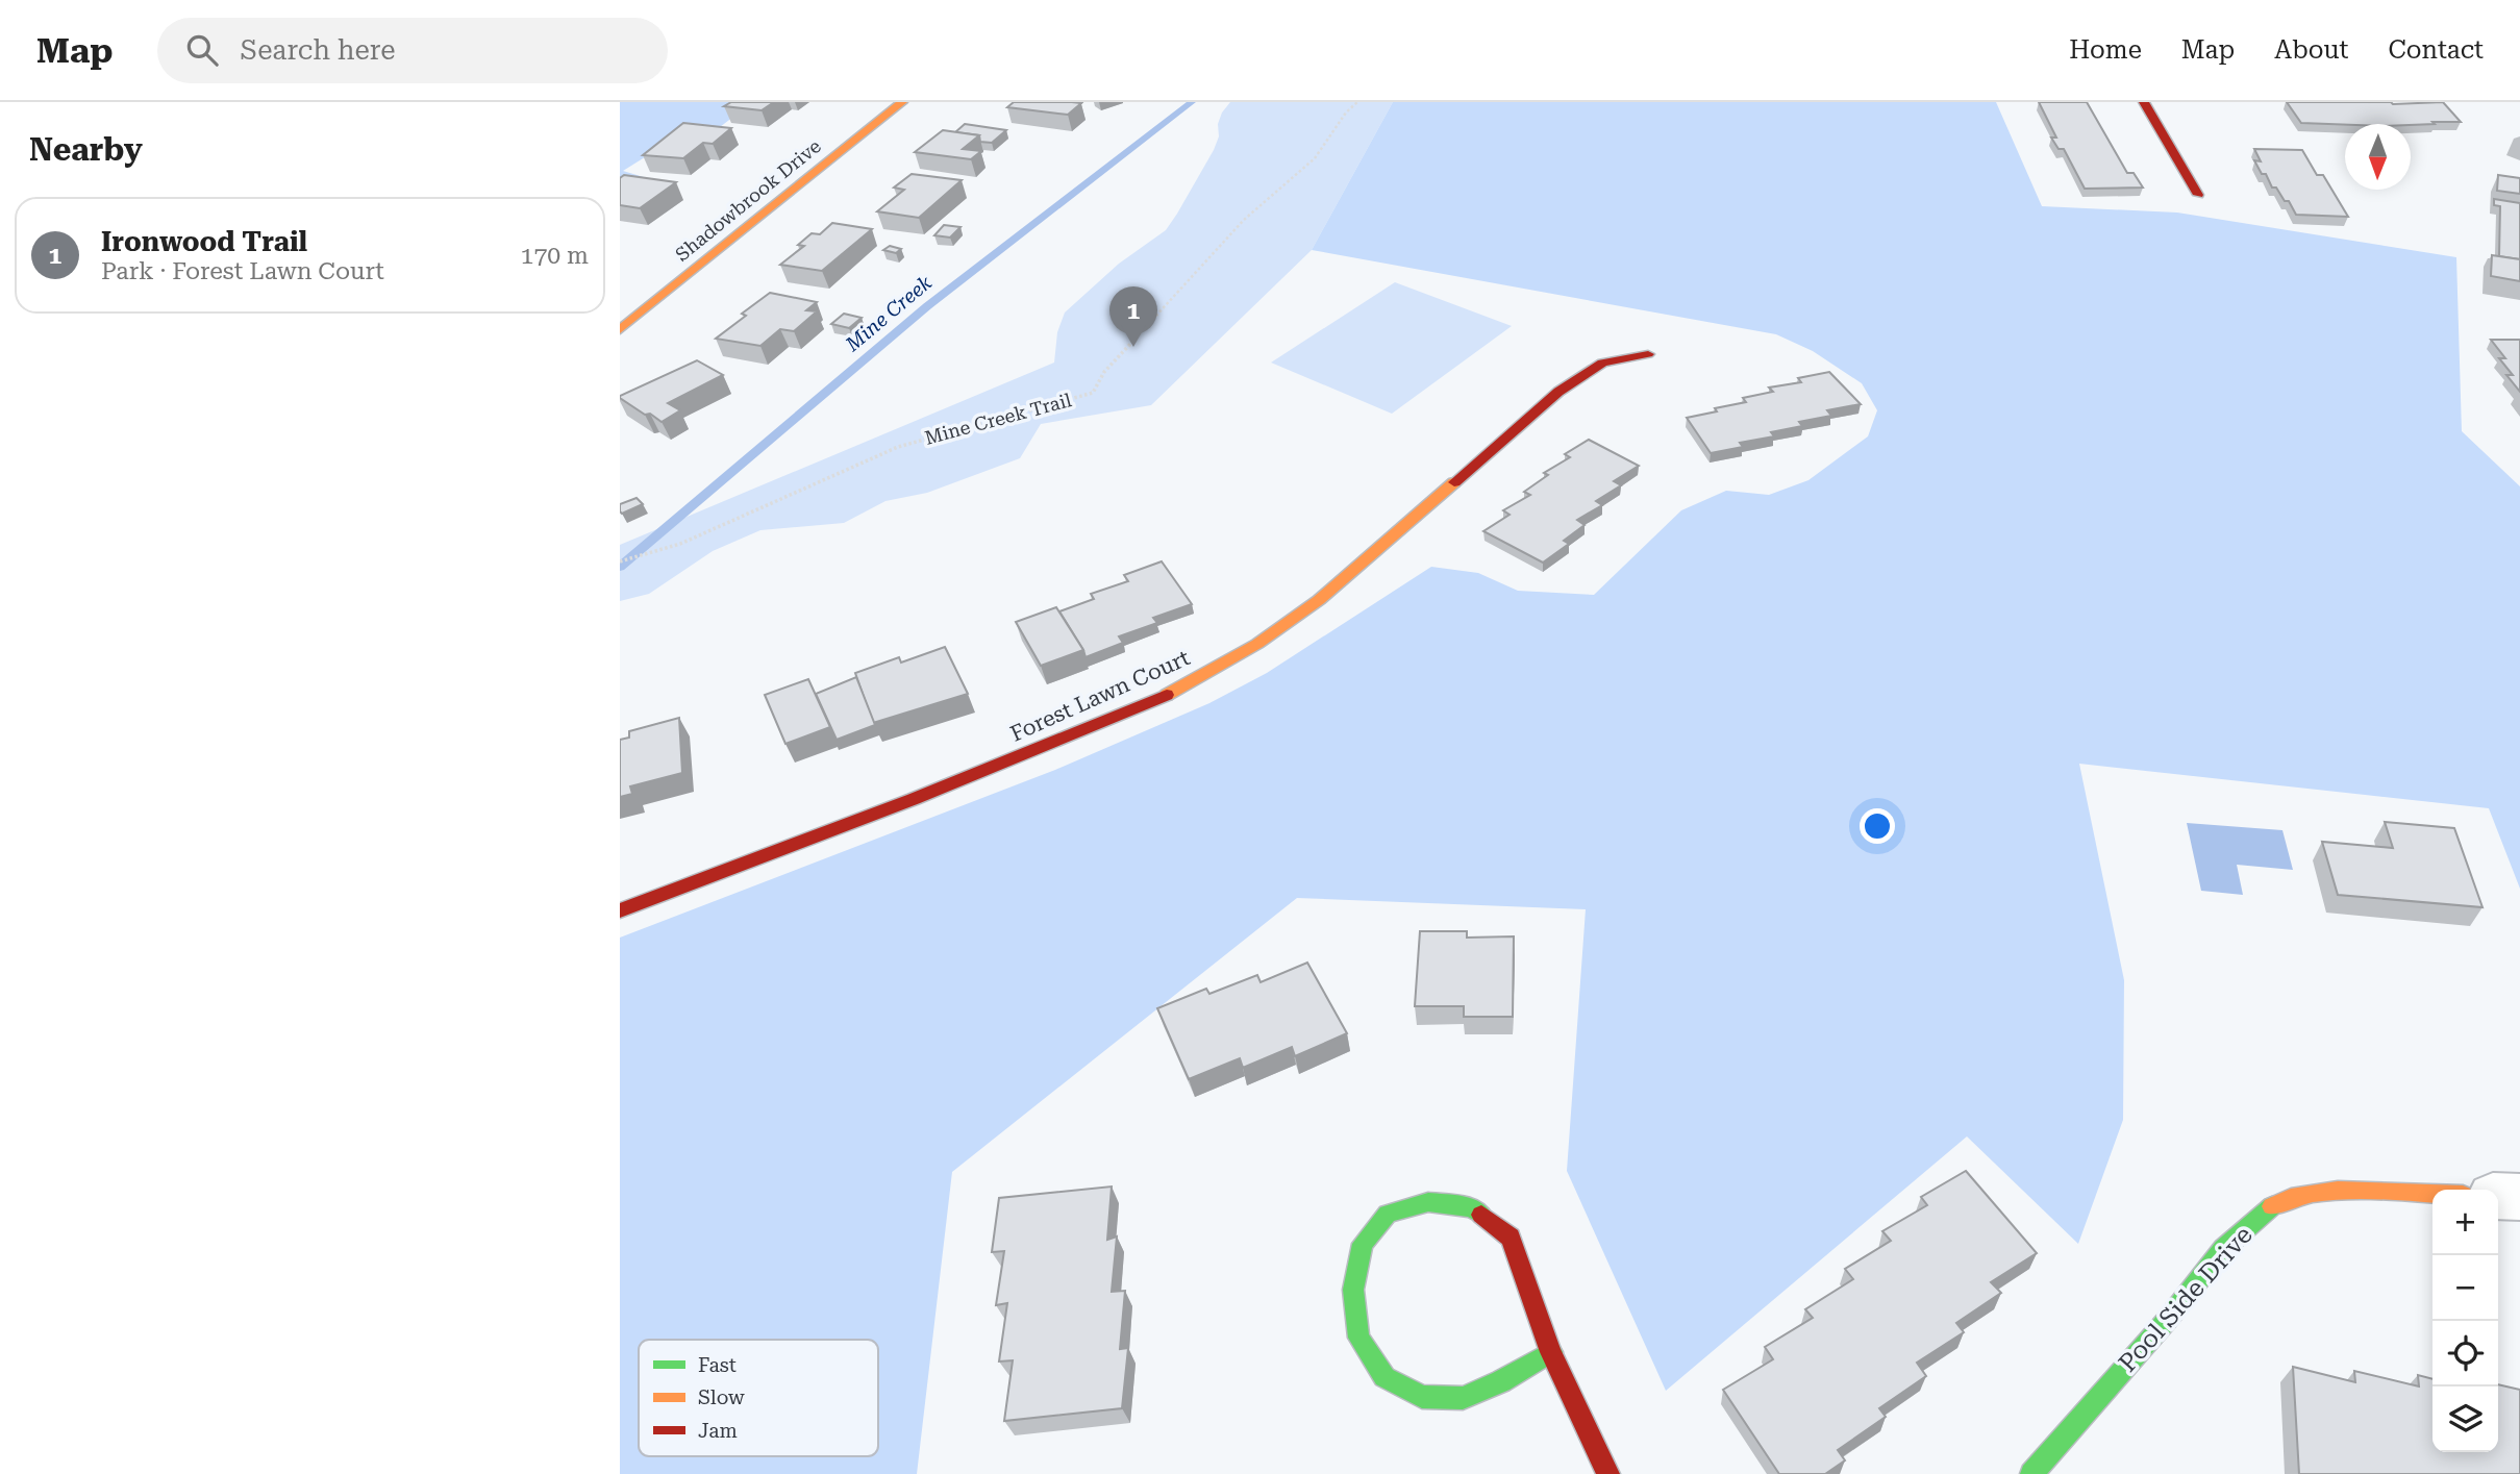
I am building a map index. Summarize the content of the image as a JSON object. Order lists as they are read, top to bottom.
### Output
{
  "streets": {
    "street": ["Shadowbrook Drive", "Forest Lawn Court", "Pool Side Drive"],
    "path": ["Mine Creek Trail"]
  },
  "water": ["Mine Creek"],
  "legend": ["Fast", "Slow", "Jam"],
  "north": "bottom",
  "page": {
    "header": "Map",
    "search": "Search here",
    "nav": [
      "Home",
      "Map",
      "About",
      "Contact"
    ],
    "heading": "Nearby",
    "list": [
      {
        "mark": "1",
        "name": "Ironwood Trail",
        "note": "Park · Forest Lawn Court",
        "value": "170 m"
      }
    ],
    "pins": "1",
    "map_buttons": ["+", "−"]
  }
}
